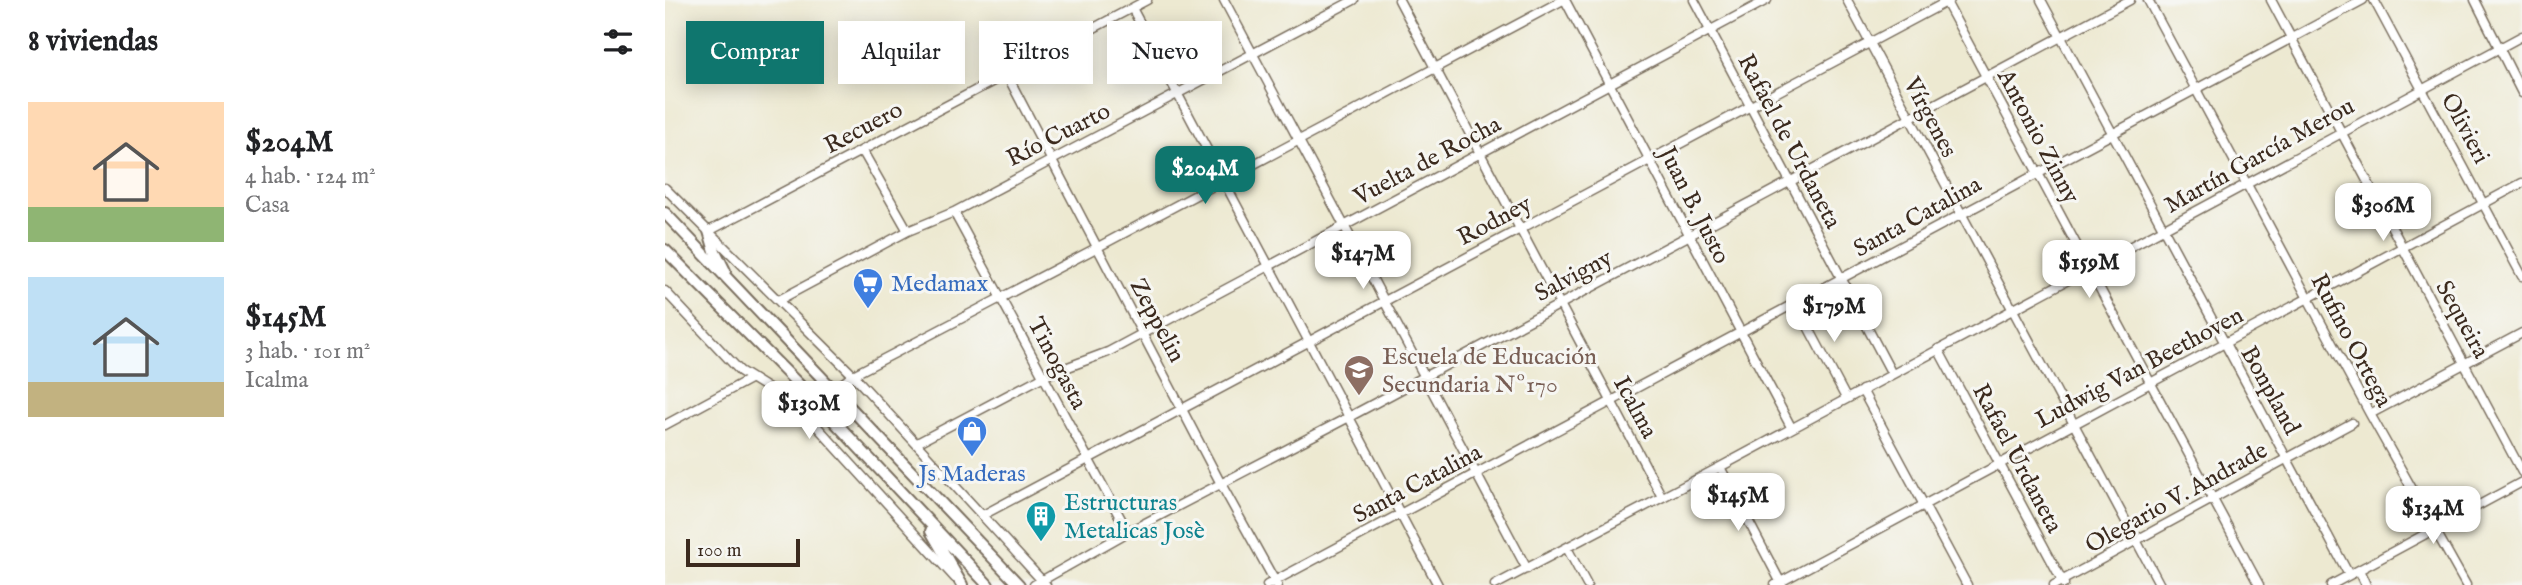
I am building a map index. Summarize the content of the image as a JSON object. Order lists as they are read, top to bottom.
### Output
{
  "streets": {
    "street": [
      "Vírgenes",
      "Recuero",
      "Olivieri",
      "Río Cuarto",
      "Antonio Zinny",
      "Rafael de Urdaneta",
      "Martín García Merou",
      "Vuelta de Rocha",
      "Juan B. Justo",
      "Santa Catalina",
      "Rodney",
      "Salvigny",
      "Sequeira",
      "Zeppelin",
      "Rufino Ortega",
      "Tinogasta",
      "Ludwig Van Beethoven",
      "Bonpland",
      "Icalma",
      "Rafael Urdaneta",
      "Olegario V. Andrade"
    ]
  },
  "crossings": [
    ["Vírgenes", "Martín García Merou"],
    ["Vírgenes", "Santa Catalina"],
    ["Vírgenes", "Rodney"],
    ["Vírgenes", "Salvigny"],
    ["Vírgenes", "Ludwig Van Beethoven"],
    ["Vírgenes", "Olegario V. Andrade"],
    ["Olivieri", "Martín García Merou"],
    ["Olivieri", "Ludwig Van Beethoven"],
    ["Río Cuarto", "Zeppelin"],
    ["Río Cuarto", "Tinogasta"],
    ["Antonio Zinny", "Martín García Merou"],
    ["Antonio Zinny", "Santa Catalina"],
    ["Antonio Zinny", "Rodney"],
    ["Antonio Zinny", "Salvigny"],
    ["Antonio Zinny", "Ludwig Van Beethoven"],
    ["Antonio Zinny", "Olegario V. Andrade"],
    ["Rafael de Urdaneta", "Martín García Merou"],
    ["Rafael de Urdaneta", "Vuelta de Rocha"],
    ["Rafael de Urdaneta", "Santa Catalina"],
    ["Rafael de Urdaneta", "Rodney"],
    ["Rafael de Urdaneta", "Salvigny"],
    ["Martín García Merou", "Juan B. Justo"],
    ["Martín García Merou", "Sequeira"],
    ["Martín García Merou", "Rufino Ortega"],
    ["Martín García Merou", "Bonpland"],
    ["Martín García Merou", "Icalma"],
    ["Martín García Merou", "Rafael Urdaneta"],
    ["Vuelta de Rocha", "Juan B. Justo"],
    ["Vuelta de Rocha", "Zeppelin"],
    ["Vuelta de Rocha", "Tinogasta"],
    ["Vuelta de Rocha", "Icalma"],
    ["Juan B. Justo", "Santa Catalina"],
    ["Juan B. Justo", "Rodney"],
    ["Juan B. Justo", "Salvigny"],
    ["Santa Catalina", "Sequeira"],
    ["Santa Catalina", "Zeppelin"],
    ["Santa Catalina", "Rufino Ortega"],
    ["Santa Catalina", "Bonpland"],
    ["Santa Catalina", "Icalma"],
    ["Rodney", "Zeppelin"],
    ["Rodney", "Tinogasta"],
    ["Rodney", "Icalma"],
    ["Salvigny", "Zeppelin"],
    ["Salvigny", "Tinogasta"],
    ["Salvigny", "Bonpland"],
    ["Salvigny", "Icalma"],
    ["Sequeira", "Ludwig Van Beethoven"],
    ["Rufino Ortega", "Ludwig Van Beethoven"],
    ["Ludwig Van Beethoven", "Bonpland"],
    ["Ludwig Van Beethoven", "Rafael Urdaneta"],
    ["Bonpland", "Olegario V. Andrade"],
    ["Rafael Urdaneta", "Olegario V. Andrade"]
  ],
  "places": {
    "supermarket": ["Medamax"],
    "school or university": ["Escuela de Educación Secundaria Nº170"],
    "shop": ["Js Maderas"],
    "building": ["Estructuras Metalicas Josè"]
  },
  "scale_bar": "100 m",
  "page": {
    "heading": "8 viviendas",
    "chip": [
      "Comprar",
      "Alquilar",
      "Filtros",
      "Nuevo"
    ],
    "list": [
      {
        "name": "$204M",
        "note": "4 hab. · 124 m² · Casa"
      },
      {
        "name": "$145M",
        "note": "3 hab. · 101 m² · Icalma"
      }
    ],
    "price": [
      "$204M",
      "$306M",
      "$147M",
      "$159M",
      "$179M",
      "$130M",
      "$145M",
      "$134M"
    ],
    "scale": "100 m"
  }
}
